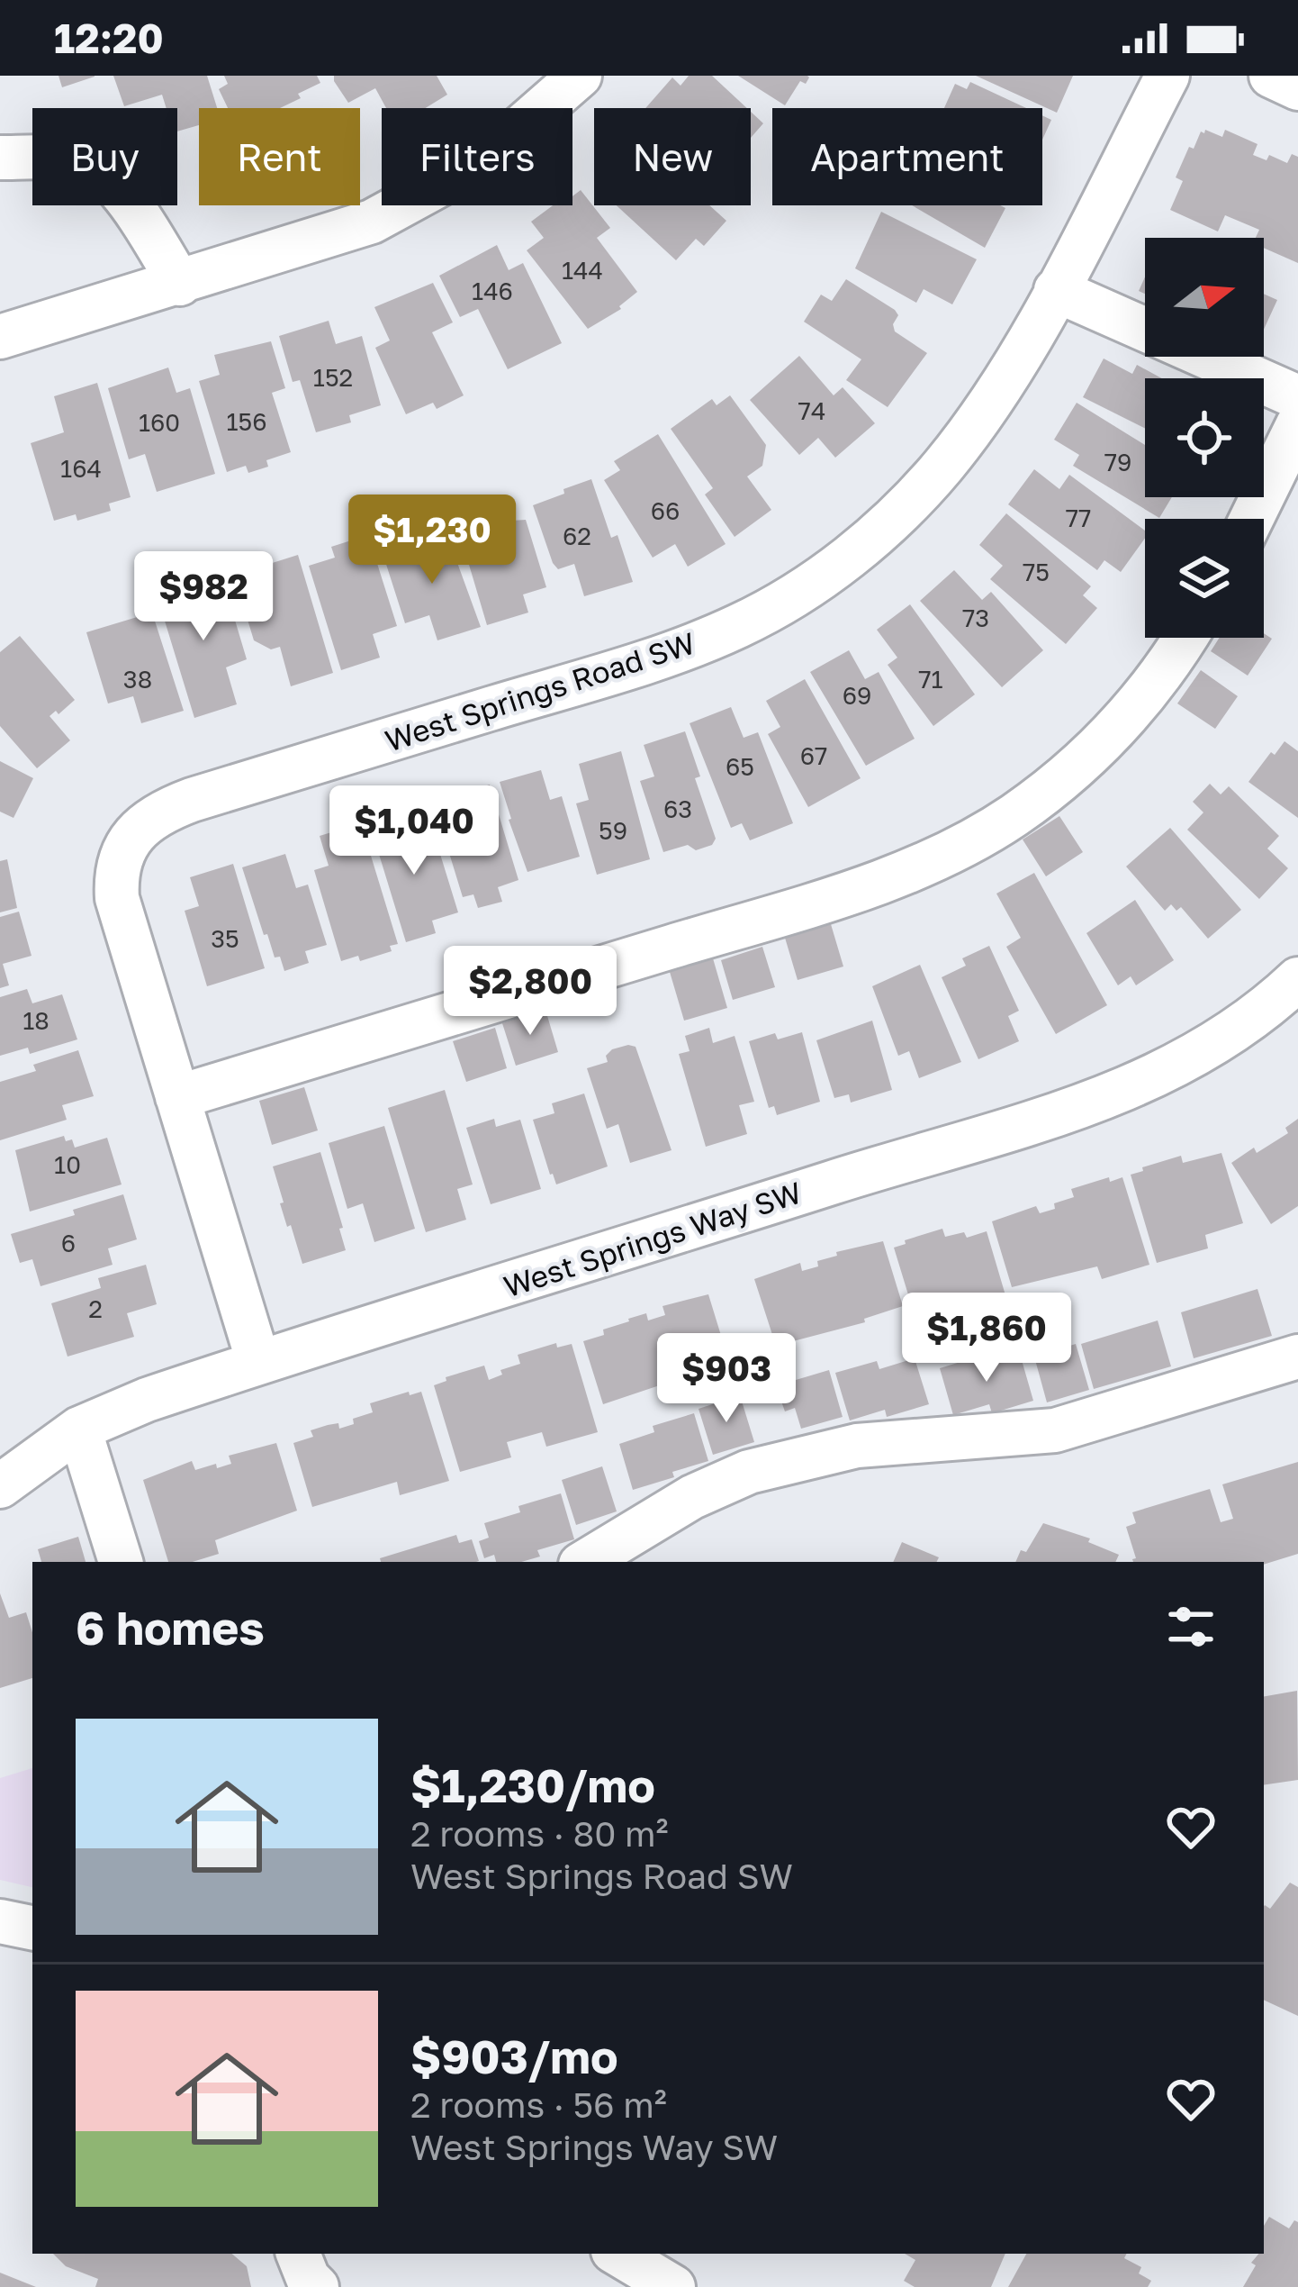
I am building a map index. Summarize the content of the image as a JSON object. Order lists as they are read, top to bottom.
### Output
{
  "streets": {
    "street": ["West Springs Road SW", "West Springs Way SW"]
  },
  "crossings": [
    ["West Springs Road SW", "West Springs Way SW"]
  ],
  "house_numbers": [
    "144",
    "146",
    "152",
    "74",
    "156",
    "160",
    "79",
    "164",
    "66",
    "77",
    "62",
    "75",
    "73",
    "38",
    "71",
    "69",
    "67",
    "65",
    "63",
    "59",
    "35",
    "18",
    "10",
    "6",
    "2"
  ],
  "north": "right",
  "page": {
    "status": "12:20",
    "chip": [
      "Buy",
      "Rent",
      "Filters",
      "New",
      "Apartment"
    ],
    "price": [
      "$1,230",
      "$982",
      "$1,040",
      "$2,800",
      "$1,860",
      "$903"
    ],
    "heading": "6 homes",
    "list": [
      {
        "name": "$1,230/mo",
        "note": "2 rooms · 80 m² · West Springs Road SW"
      },
      {
        "name": "$903/mo",
        "note": "2 rooms · 56 m² · West Springs Way SW"
      }
    ]
  }
}
